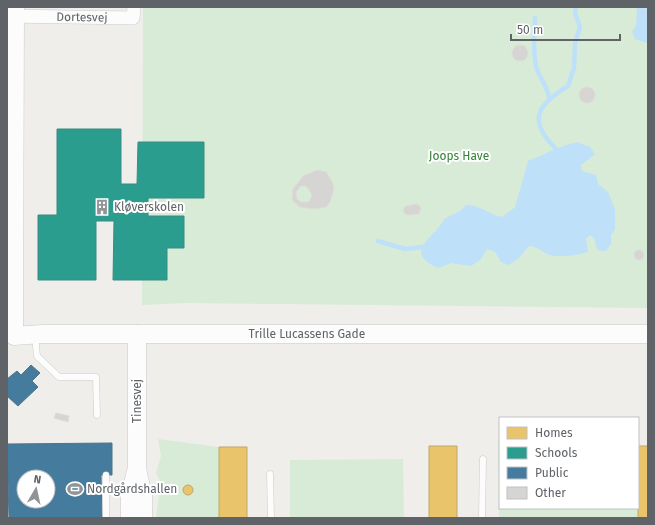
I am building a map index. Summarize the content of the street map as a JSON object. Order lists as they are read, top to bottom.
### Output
{
  "streets": {
    "street": ["Dortesvej", "Trille Lucassens Gade", "Tinesvej"]
  },
  "crossings": [
    ["Trille Lucassens Gade", "Tinesvej"]
  ],
  "parks": ["Joops Have"],
  "places": {
    "building": ["Kløverskolen"],
    "sports": ["Nordgårdshallen"]
  },
  "legend": [
    "Homes",
    "Schools",
    "Public",
    "Other"
  ],
  "scale_bar": "50 m",
  "north": "top"
}
